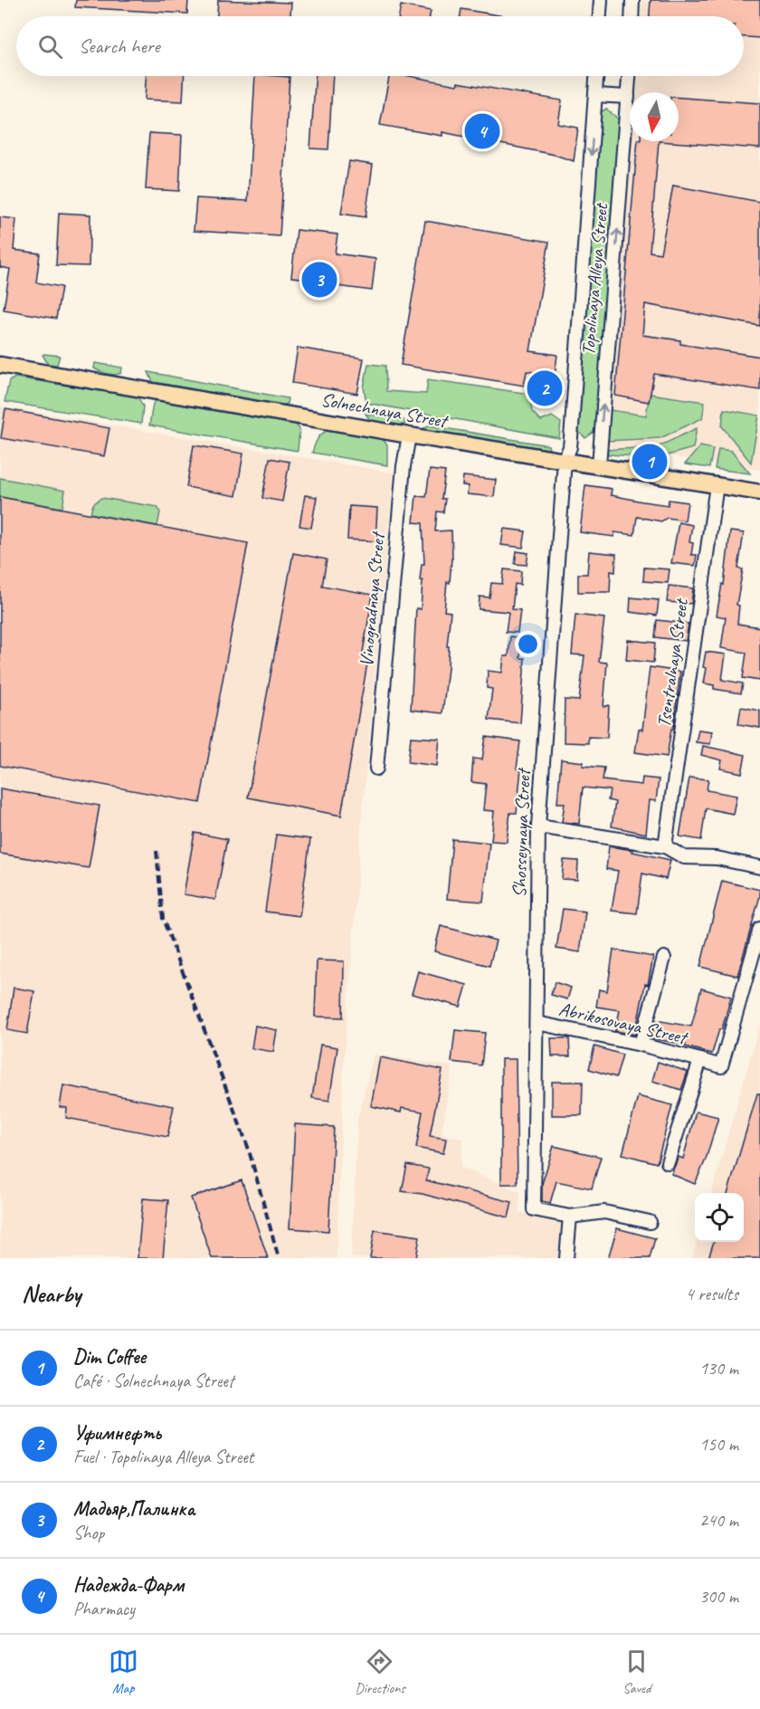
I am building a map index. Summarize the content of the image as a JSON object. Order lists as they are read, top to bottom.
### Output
{
  "streets": {
    "main road": ["Solnechnaya Street"],
    "street": [
      "Topolinaya Alleya Street",
      "Vinogradnaya Street",
      "Tsentralnaya Street",
      "Shosseynaya Street",
      "Abrikosovaya Street"
    ]
  },
  "crossings": [
    ["Topolinaya Alleya Street", "Solnechnaya Street"],
    ["Topolinaya Alleya Street", "Shosseynaya Street"],
    ["Solnechnaya Street", "Vinogradnaya Street"],
    ["Solnechnaya Street", "Tsentralnaya Street"],
    ["Solnechnaya Street", "Shosseynaya Street"],
    ["Shosseynaya Street", "Abrikosovaya Street"]
  ],
  "north": "bottom",
  "page": {
    "search": "Search here",
    "pins": [
      "4",
      "3",
      "2",
      "1"
    ],
    "heading": ["Nearby", "4 results"],
    "list": [
      {
        "mark": "1",
        "name": "Dim Coffee",
        "note": "Café · Solnechnaya Street",
        "value": "130 m"
      },
      {
        "mark": "2",
        "name": "Уфимнефть",
        "note": "Fuel · Topolinaya Alleya Street",
        "value": "150 m"
      },
      {
        "mark": "3",
        "name": "Мадьяр,Палинка",
        "note": "Shop",
        "value": "240 m"
      },
      {
        "mark": "4",
        "name": "Надежда-Фарм",
        "note": "Pharmacy",
        "value": "300 m"
      }
    ],
    "nav": ["Map", "Directions", "Saved"]
  }
}
